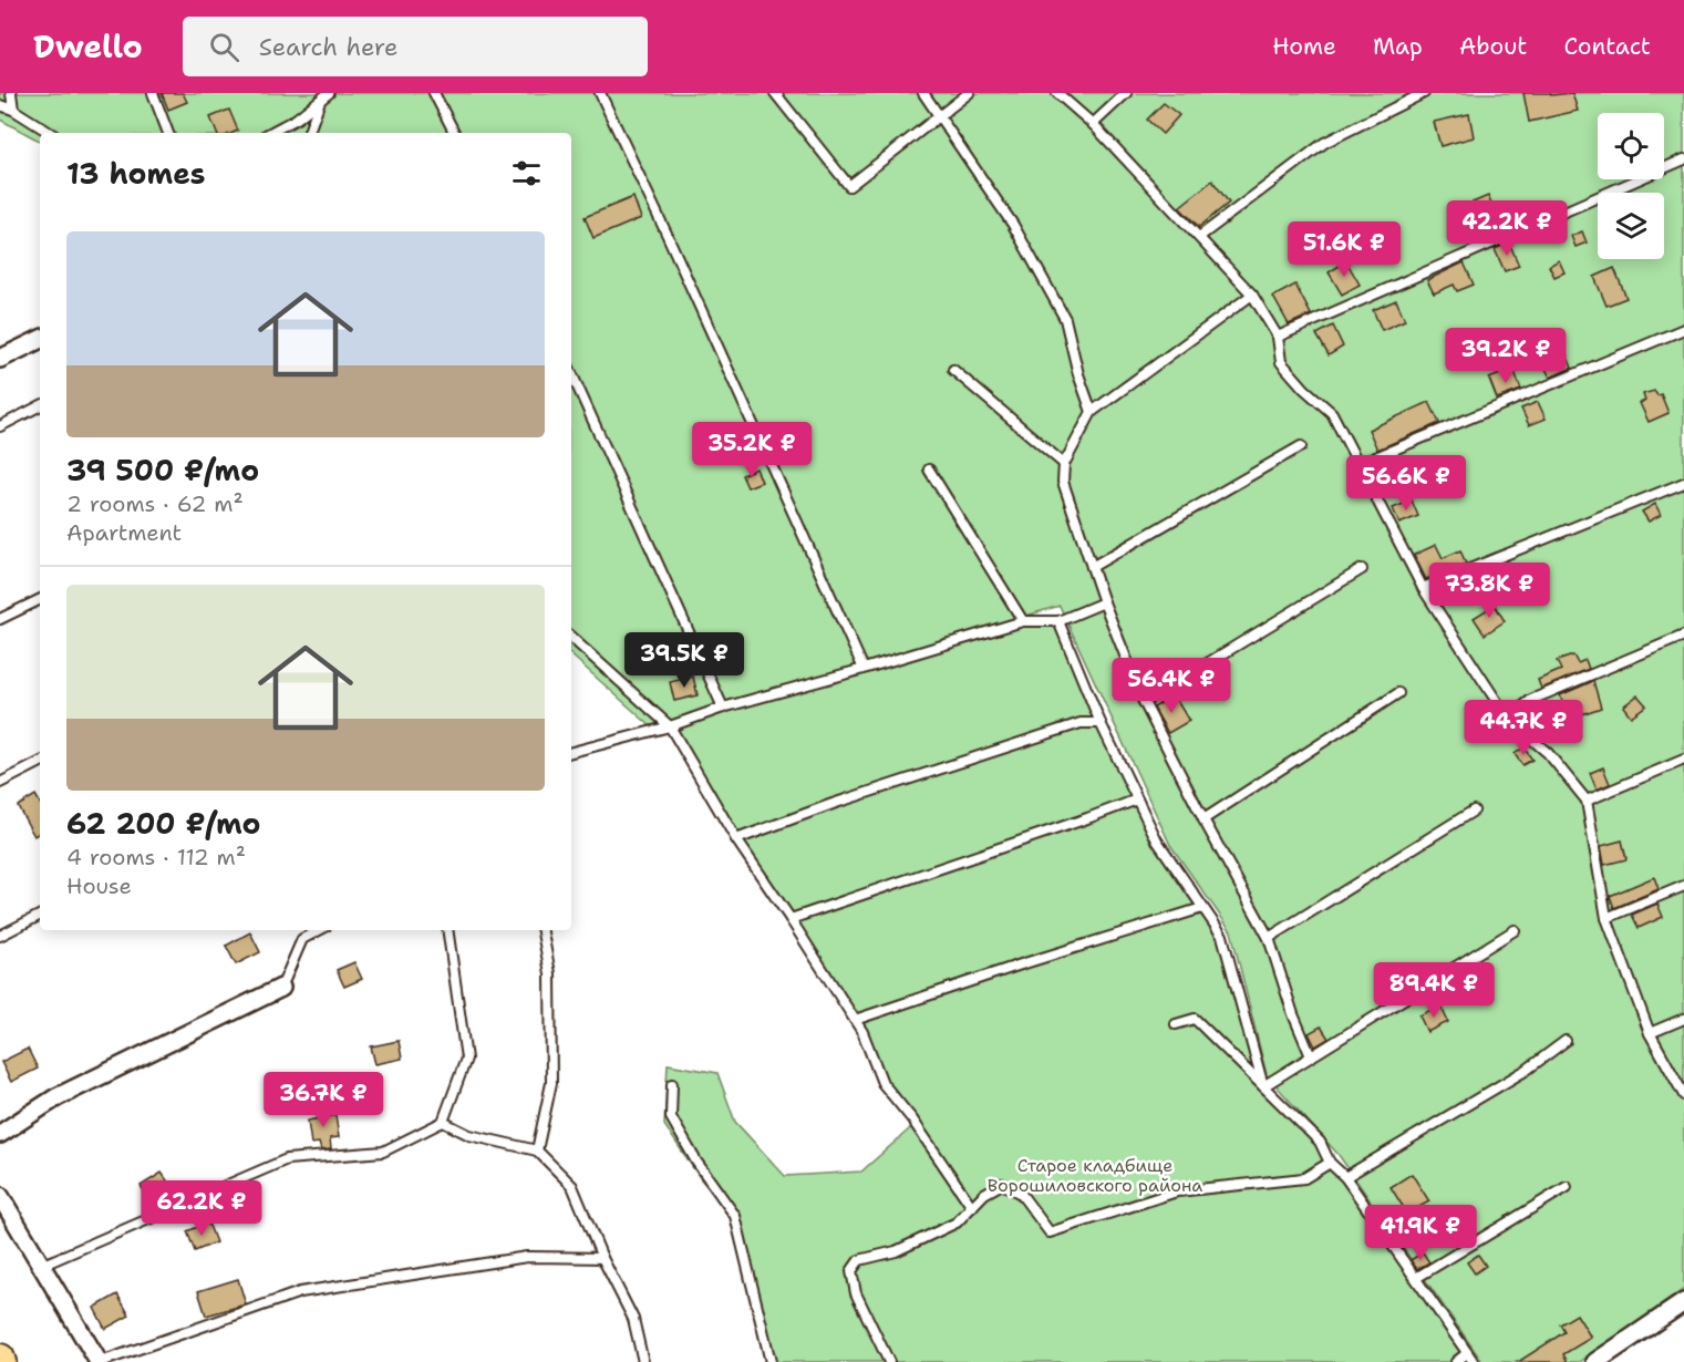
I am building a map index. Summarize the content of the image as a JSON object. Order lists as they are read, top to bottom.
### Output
{
  "parks": ["Старое кладбище Ворошиловского района"],
  "page": {
    "header": "Dwello",
    "search": "Search here",
    "nav": [
      "Home",
      "Map",
      "About",
      "Contact"
    ],
    "heading": "13 homes",
    "price": [
      "42.2K ₽",
      "51.6K ₽",
      "39.2K ₽",
      "35.2K ₽",
      "56.6K ₽",
      "73.8K ₽",
      "39.5K ₽",
      "56.4K ₽",
      "44.7K ₽",
      "89.4K ₽",
      "36.7K ₽",
      "62.2K ₽",
      "41.9K ₽"
    ],
    "list": [
      {
        "name": "39 500 ₽/mo",
        "note": "2 rooms · 62 m² · Apartment"
      },
      {
        "name": "62 200 ₽/mo",
        "note": "4 rooms · 112 m² · House"
      }
    ]
  }
}
